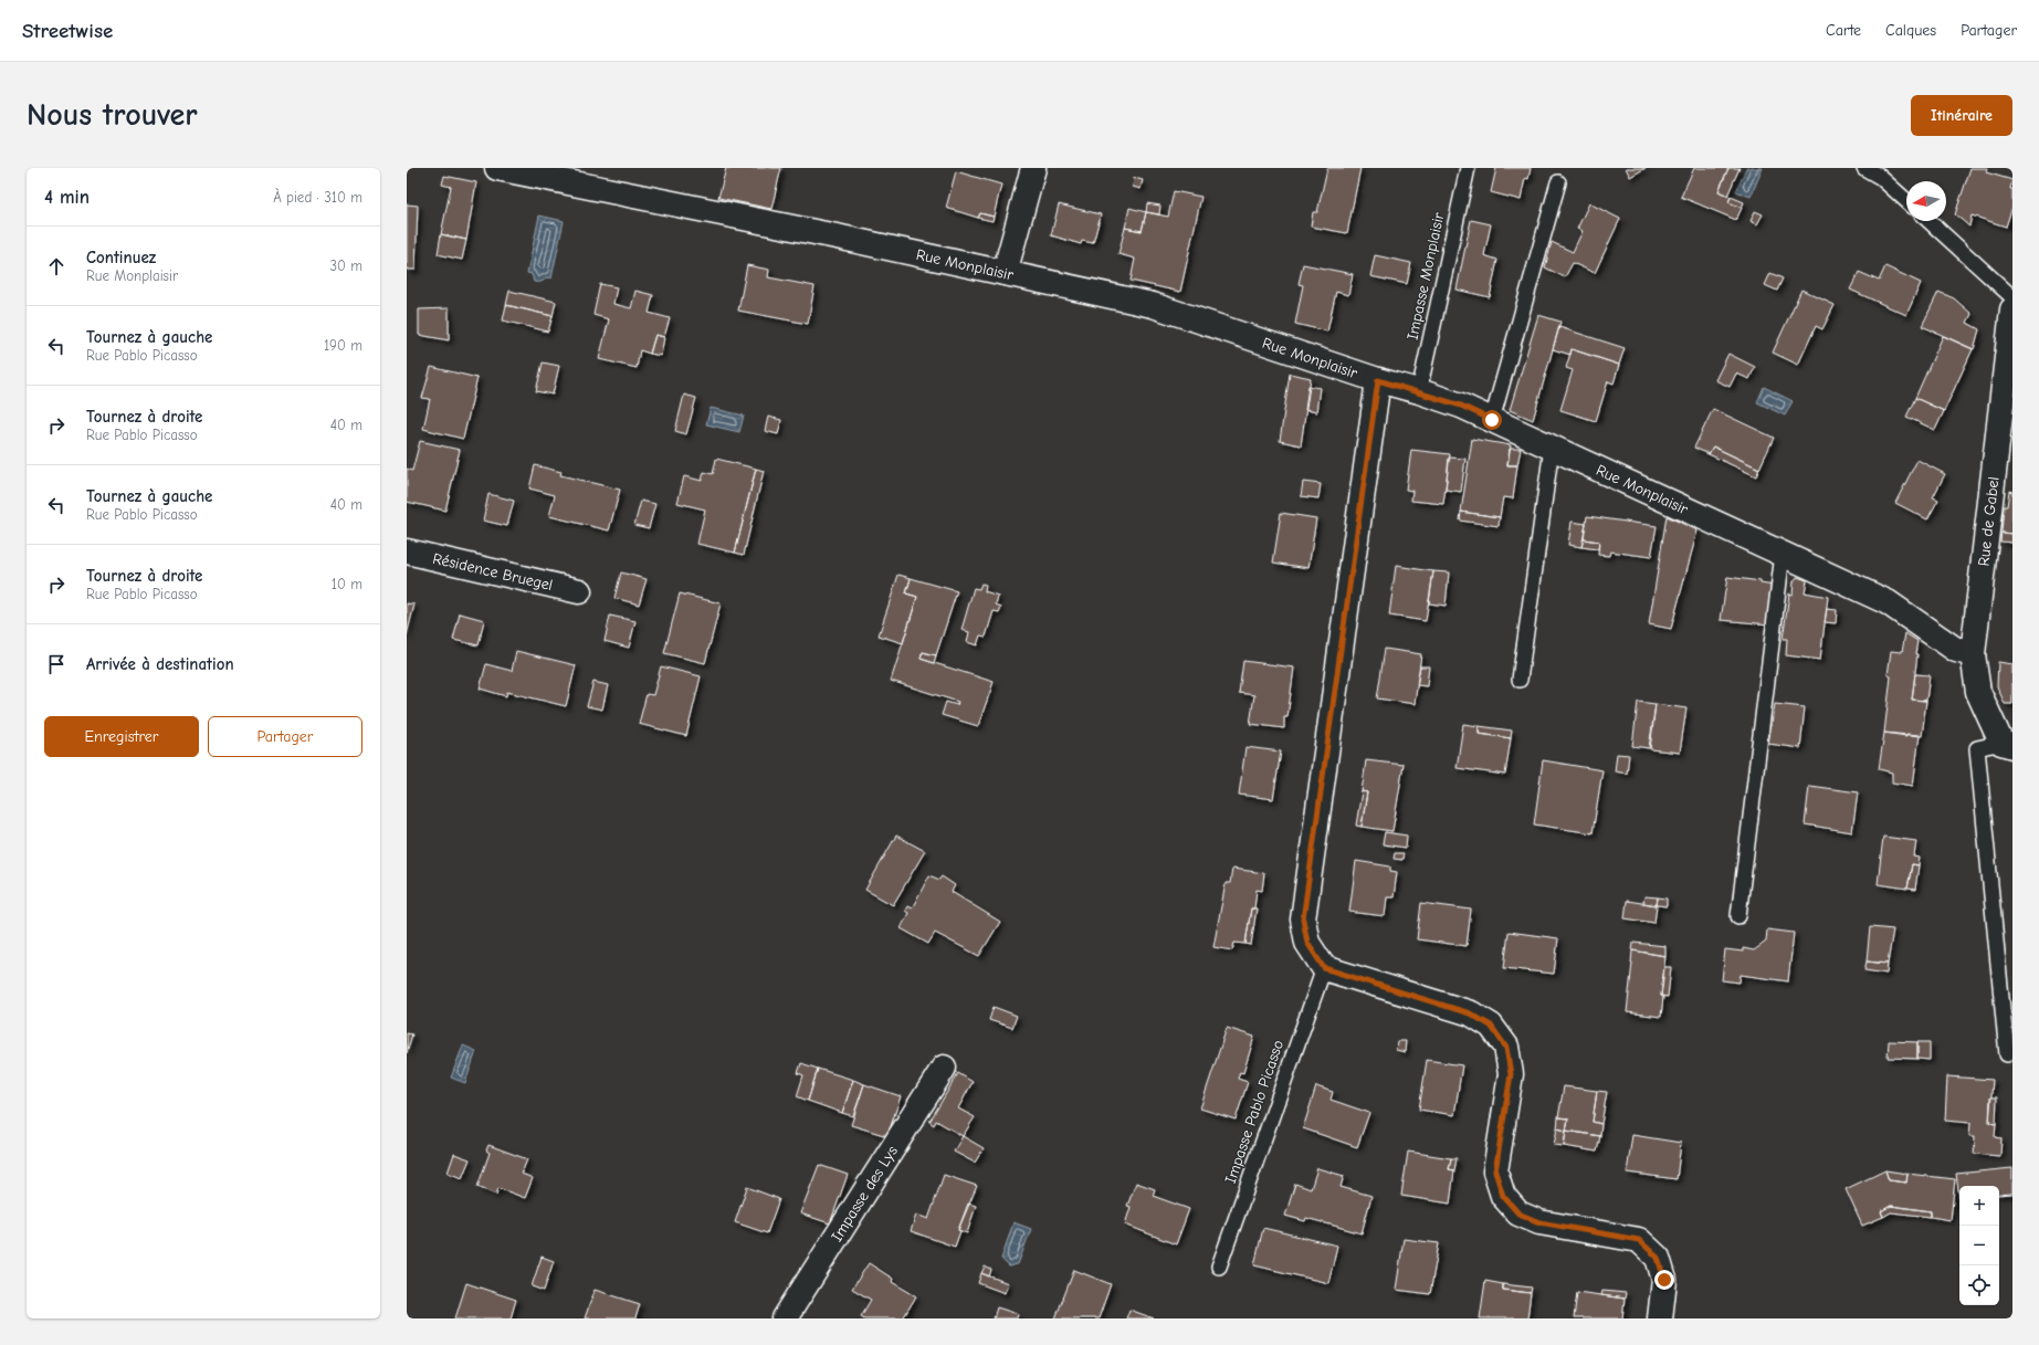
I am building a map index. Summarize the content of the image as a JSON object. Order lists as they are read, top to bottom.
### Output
{
  "streets": {
    "street": [
      "Rue Monplaisir",
      "Rue de Gabel",
      "Résidence Bruegel",
      "Impasse des Lys"
    ],
    "lane": ["Impasse Monplaisir", "Impasse Pablo Picasso"]
  },
  "crossings": [
    ["Rue Monplaisir", "Impasse Monplaisir"],
    ["Rue Monplaisir", "Rue de Gabel"]
  ],
  "north": "left",
  "page": {
    "header": "Streetwise",
    "nav": ["Carte", "Calques", "Partager"],
    "buttons": [
      "Itinéraire",
      ["Enregistrer", "Partager"]
    ],
    "title": "Nous trouver",
    "heading": ["4 min", "À pied · 310 m"],
    "list": [
      ["Continuez", "Rue Monplaisir", "30 m"],
      ["Tournez à gauche", "Rue Pablo Picasso", "190 m"],
      ["Tournez à droite", "Rue Pablo Picasso", "40 m"],
      ["Tournez à gauche", "Rue Pablo Picasso", "40 m"],
      ["Tournez à droite", "Rue Pablo Picasso", "10 m"],
      "Arrivée à destination"
    ],
    "map_buttons": ["+", "−"]
  }
}
